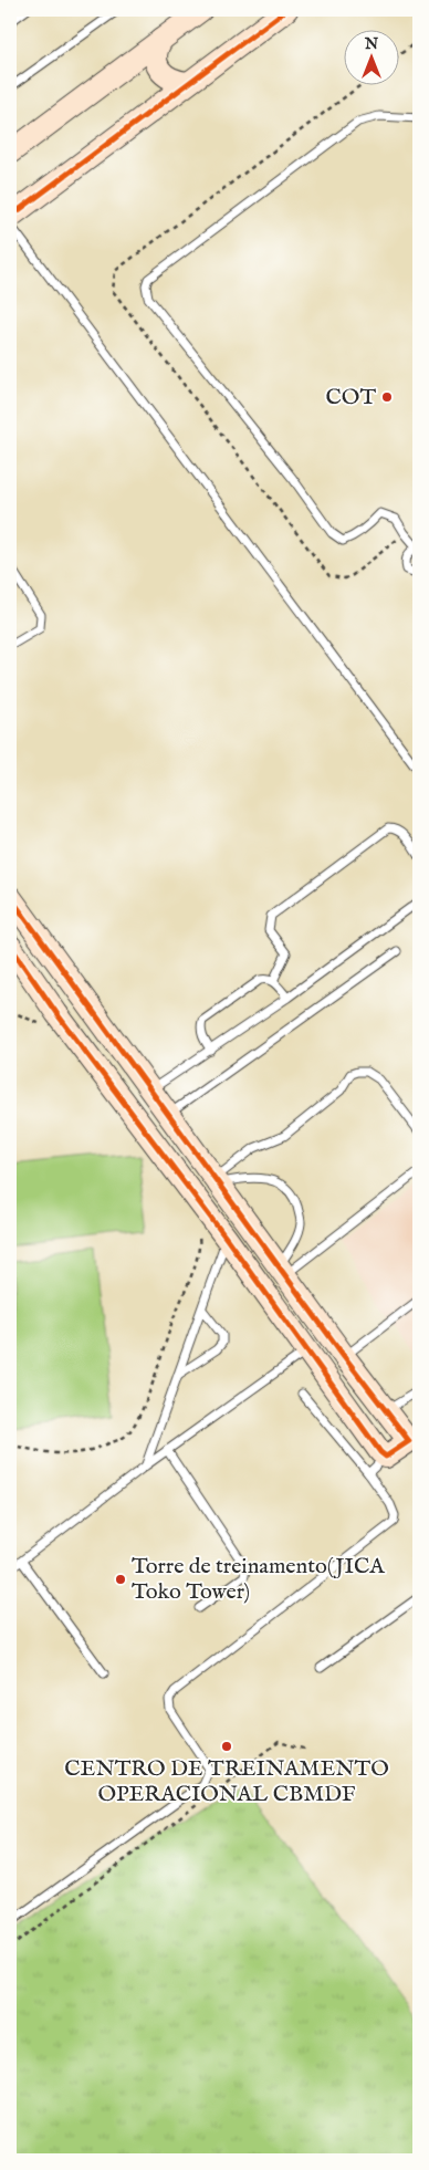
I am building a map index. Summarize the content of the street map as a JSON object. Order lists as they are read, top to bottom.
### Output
{
  "places": ["COT", "Torre de treinamento(JICA Toko Tower)", "CENTRO DE TREINAMENTO OPERACIONAL CBMDF"],
  "north": "top"
}
